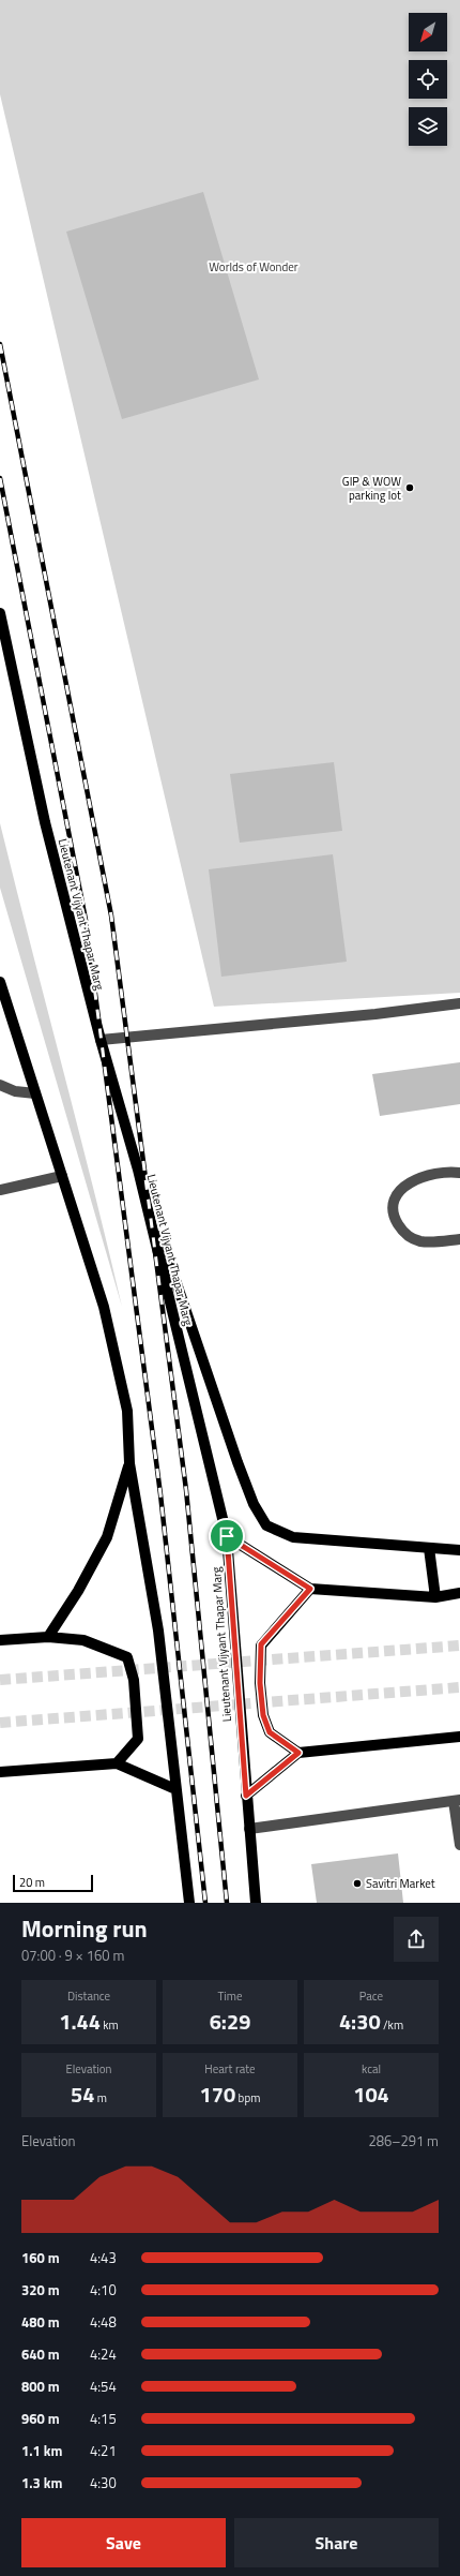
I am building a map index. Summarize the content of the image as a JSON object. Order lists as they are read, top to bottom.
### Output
{
  "streets": {
    "main road": ["Lieutenant Vijyant Thapar Marg"]
  },
  "parks": ["Worlds of Wonder"],
  "places": ["GIP & WOW parking lot", "Savitri Market"],
  "scale_bar": "20 m",
  "north": "bottom left",
  "page": {
    "scale": "20 m",
    "heading": ["Morning run", "07:00 · 9 × 160 m"],
    "stats": [
      ["Distance", "1.44 km"],
      ["Time", "6:29"],
      ["Pace", "4:30 /km"],
      ["Elevation", "54 m"],
      ["Heart rate", "170 bpm"],
      ["kcal", "104"]
    ],
    "chart": ["Elevation", "286–291 m"],
    "list": [
      {
        "name": "160 m",
        "note": "4:43"
      },
      {
        "name": "320 m",
        "note": "4:10"
      },
      {
        "name": "480 m",
        "note": "4:48"
      },
      {
        "name": "640 m",
        "note": "4:24"
      },
      {
        "name": "800 m",
        "note": "4:54"
      },
      {
        "name": "960 m",
        "note": "4:15"
      },
      {
        "name": "1.1 km",
        "note": "4:21"
      },
      {
        "name": "1.3 km",
        "note": "4:30"
      }
    ],
    "buttons": ["Save", "Share"]
  }
}
